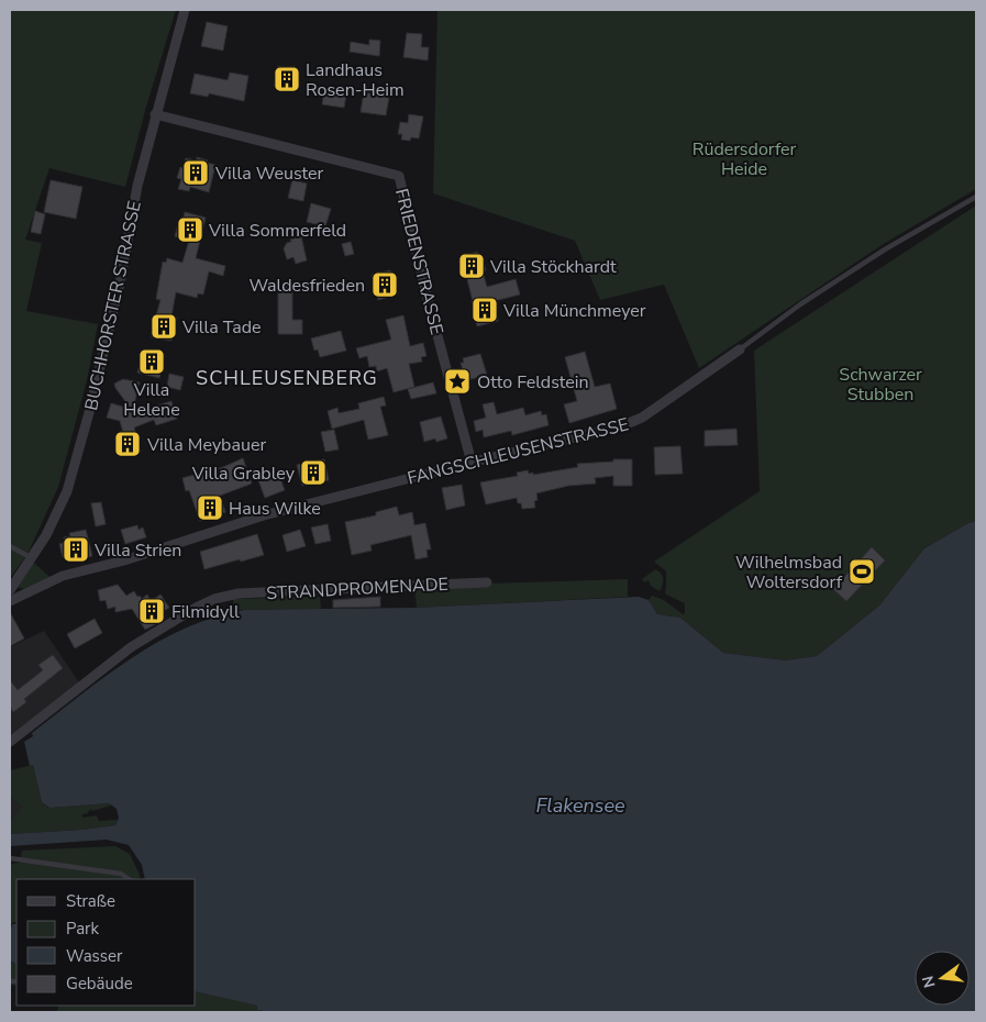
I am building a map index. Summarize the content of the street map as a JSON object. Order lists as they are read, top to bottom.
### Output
{
  "streets": {
    "street": [
      "FRIEDENSTRASSE",
      "BUCHHORSTER STRASSE",
      "FANGSCHLEUSENSTRASSE",
      "STRANDPROMENADE"
    ]
  },
  "crossings": [
    ["FRIEDENSTRASSE", "BUCHHORSTER STRASSE"],
    ["FRIEDENSTRASSE", "FANGSCHLEUSENSTRASSE"]
  ],
  "districts": ["SCHLEUSENBERG"],
  "water": ["Flakensee"],
  "parks": ["Rüdersdorfer Heide", "Schwarzer Stubben"],
  "places": {
    "building": [
      "Landhaus Rosen-Heim",
      "Villa Weuster",
      "Villa Sommerfeld",
      "Villa Stöckhardt",
      "Waldesfrieden",
      "Villa Münchmeyer",
      "Villa Tade",
      "Villa Helene",
      "Villa Meybauer",
      "Villa Grabley",
      "Haus Wilke",
      "Villa Strien",
      "Filmidyll"
    ],
    "place": ["Otto Feldstein"],
    "sports": ["Wilhelmsbad Woltersdorf"]
  },
  "legend": [
    "Straße",
    "Park",
    "Wasser",
    "Gebäude"
  ],
  "north": "left"
}
